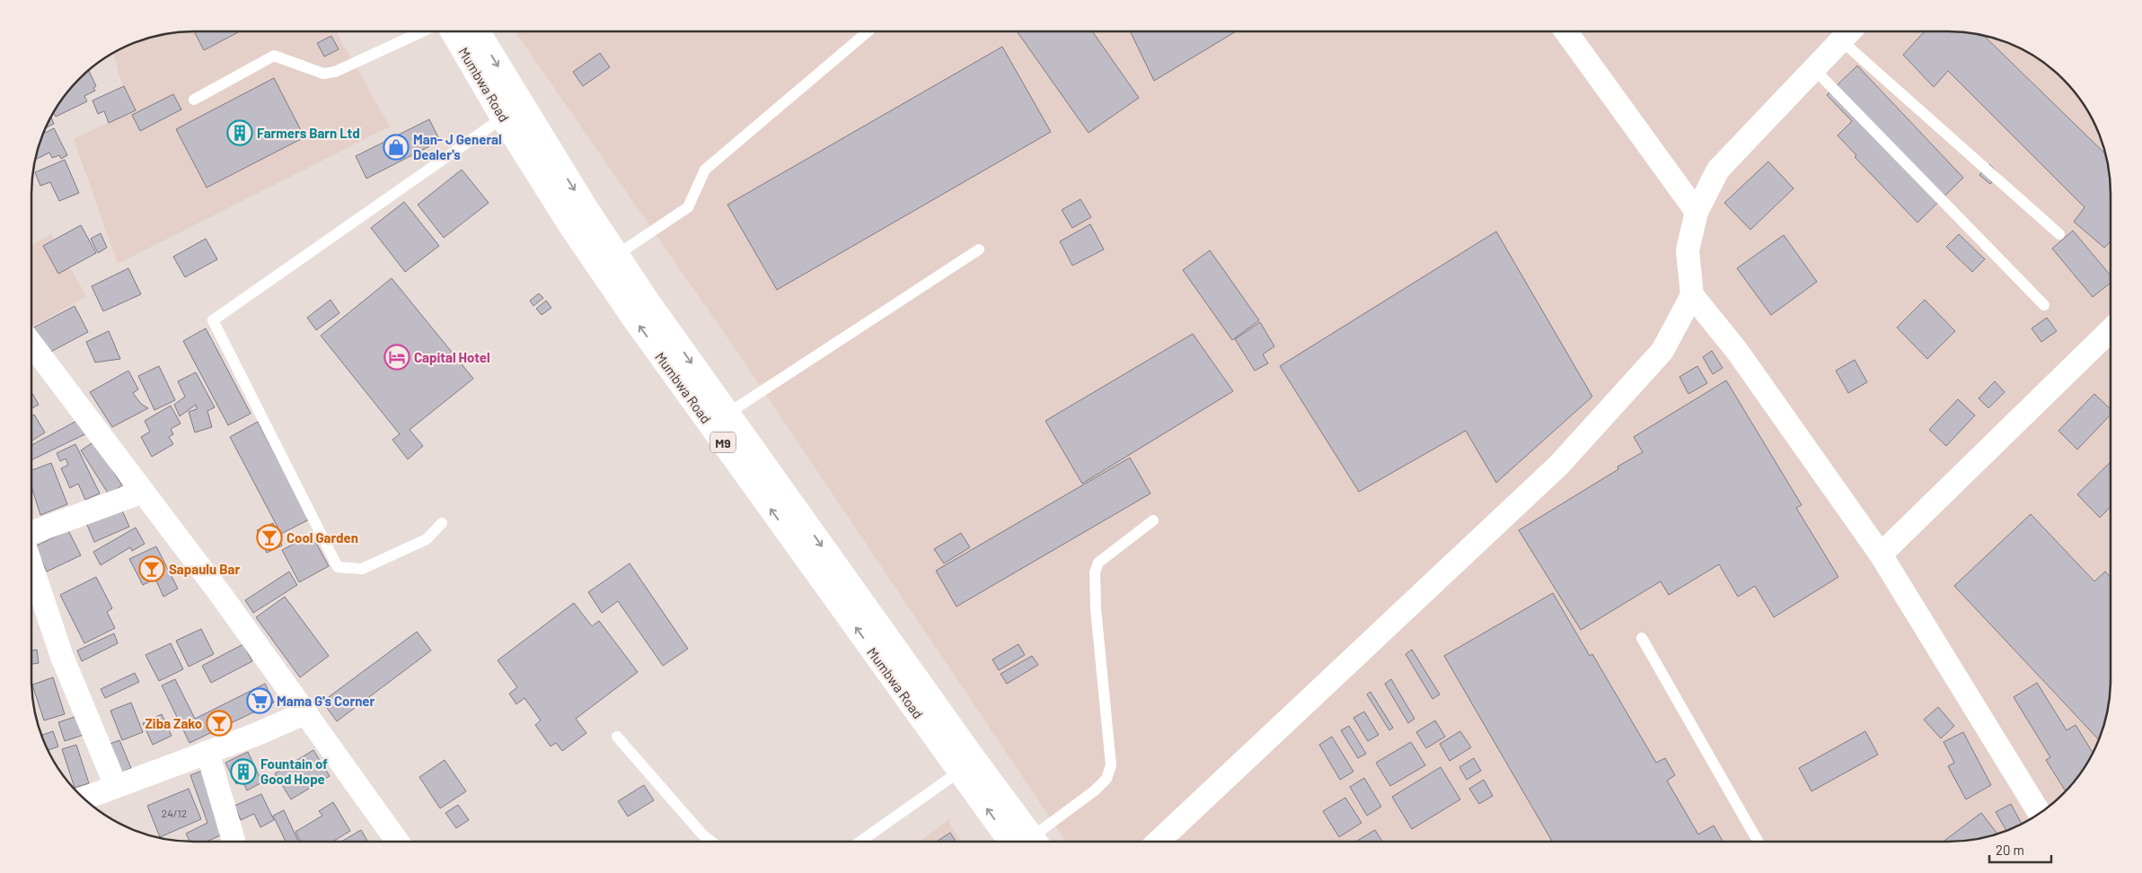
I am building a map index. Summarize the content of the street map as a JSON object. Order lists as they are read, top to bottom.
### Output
{
  "streets": {
    "main road": ["Mumbwa Road", "M9"]
  },
  "places": {
    "building": ["Farmers Barn Ltd", "Fountain of Good Hope"],
    "shop": ["Man- J General Dealer's"],
    "hotel": ["Capital Hotel"],
    "bar": ["Cool Garden", "Sapaulu Bar", "Ziba Zako"],
    "supermarket": ["Mama G's Corner"]
  },
  "house_numbers": ["24/12"],
  "scale_bar": "20 m"
}
